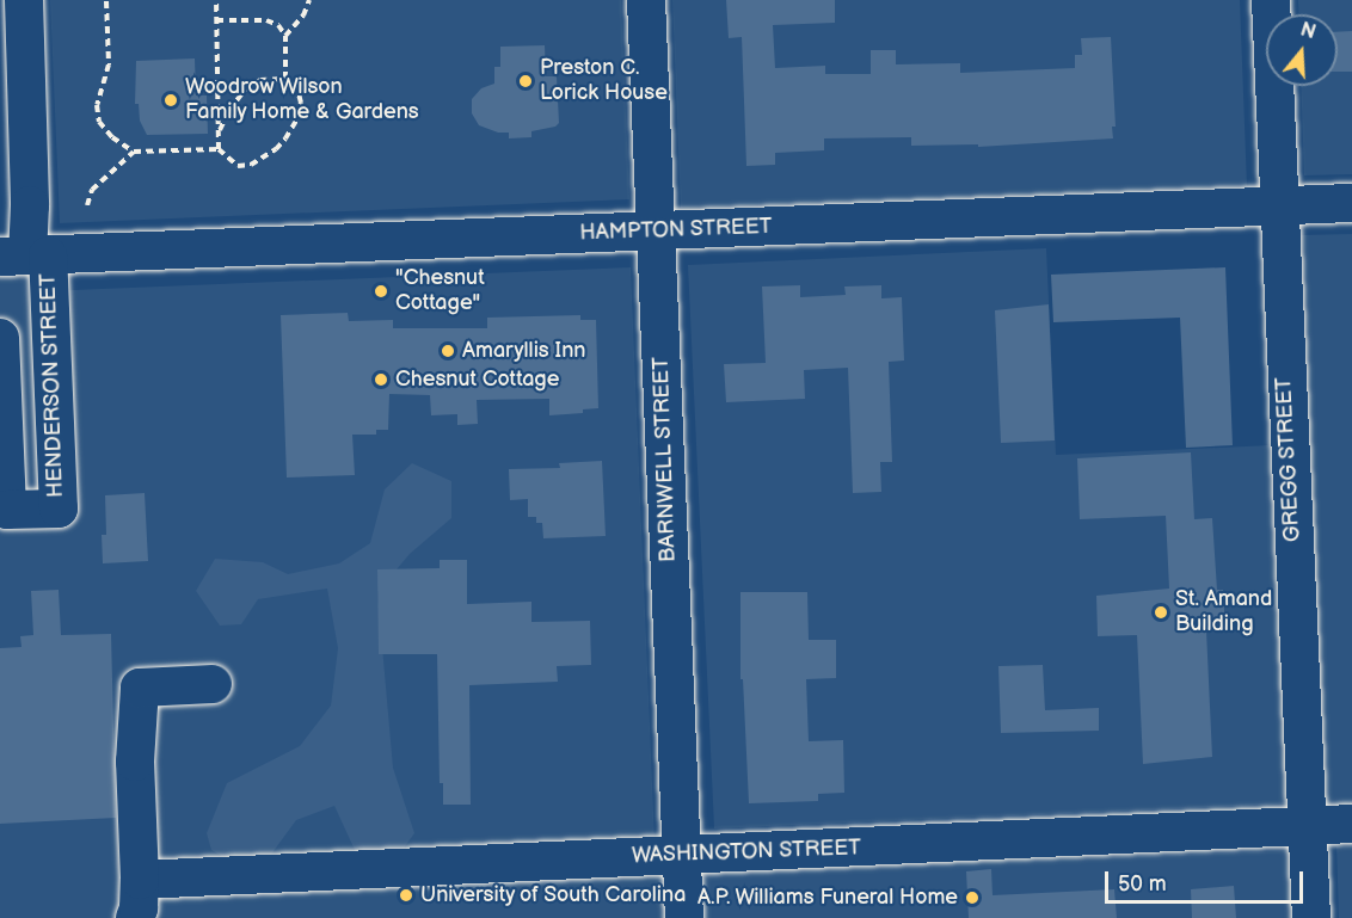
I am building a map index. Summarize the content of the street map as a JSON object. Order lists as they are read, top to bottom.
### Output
{
  "streets": {
    "street": [
      "HAMPTON STREET",
      "HENDERSON STREET",
      "BARNWELL STREET",
      "GREGG STREET",
      "WASHINGTON STREET"
    ]
  },
  "crossings": [
    ["HAMPTON STREET", "HENDERSON STREET"],
    ["HAMPTON STREET", "BARNWELL STREET"],
    ["HAMPTON STREET", "GREGG STREET"],
    ["BARNWELL STREET", "WASHINGTON STREET"],
    ["GREGG STREET", "WASHINGTON STREET"]
  ],
  "places": [
    "Preston C. Lorick House",
    "Woodrow Wilson Family Home & Gardens",
    "\"Chesnut Cottage\"",
    "Amaryllis Inn",
    "Chesnut Cottage",
    "St. Amand Building",
    "University of South Carolina",
    "A.P. Williams Funeral Home"
  ],
  "scale_bar": "50 m",
  "north": "top"
}
